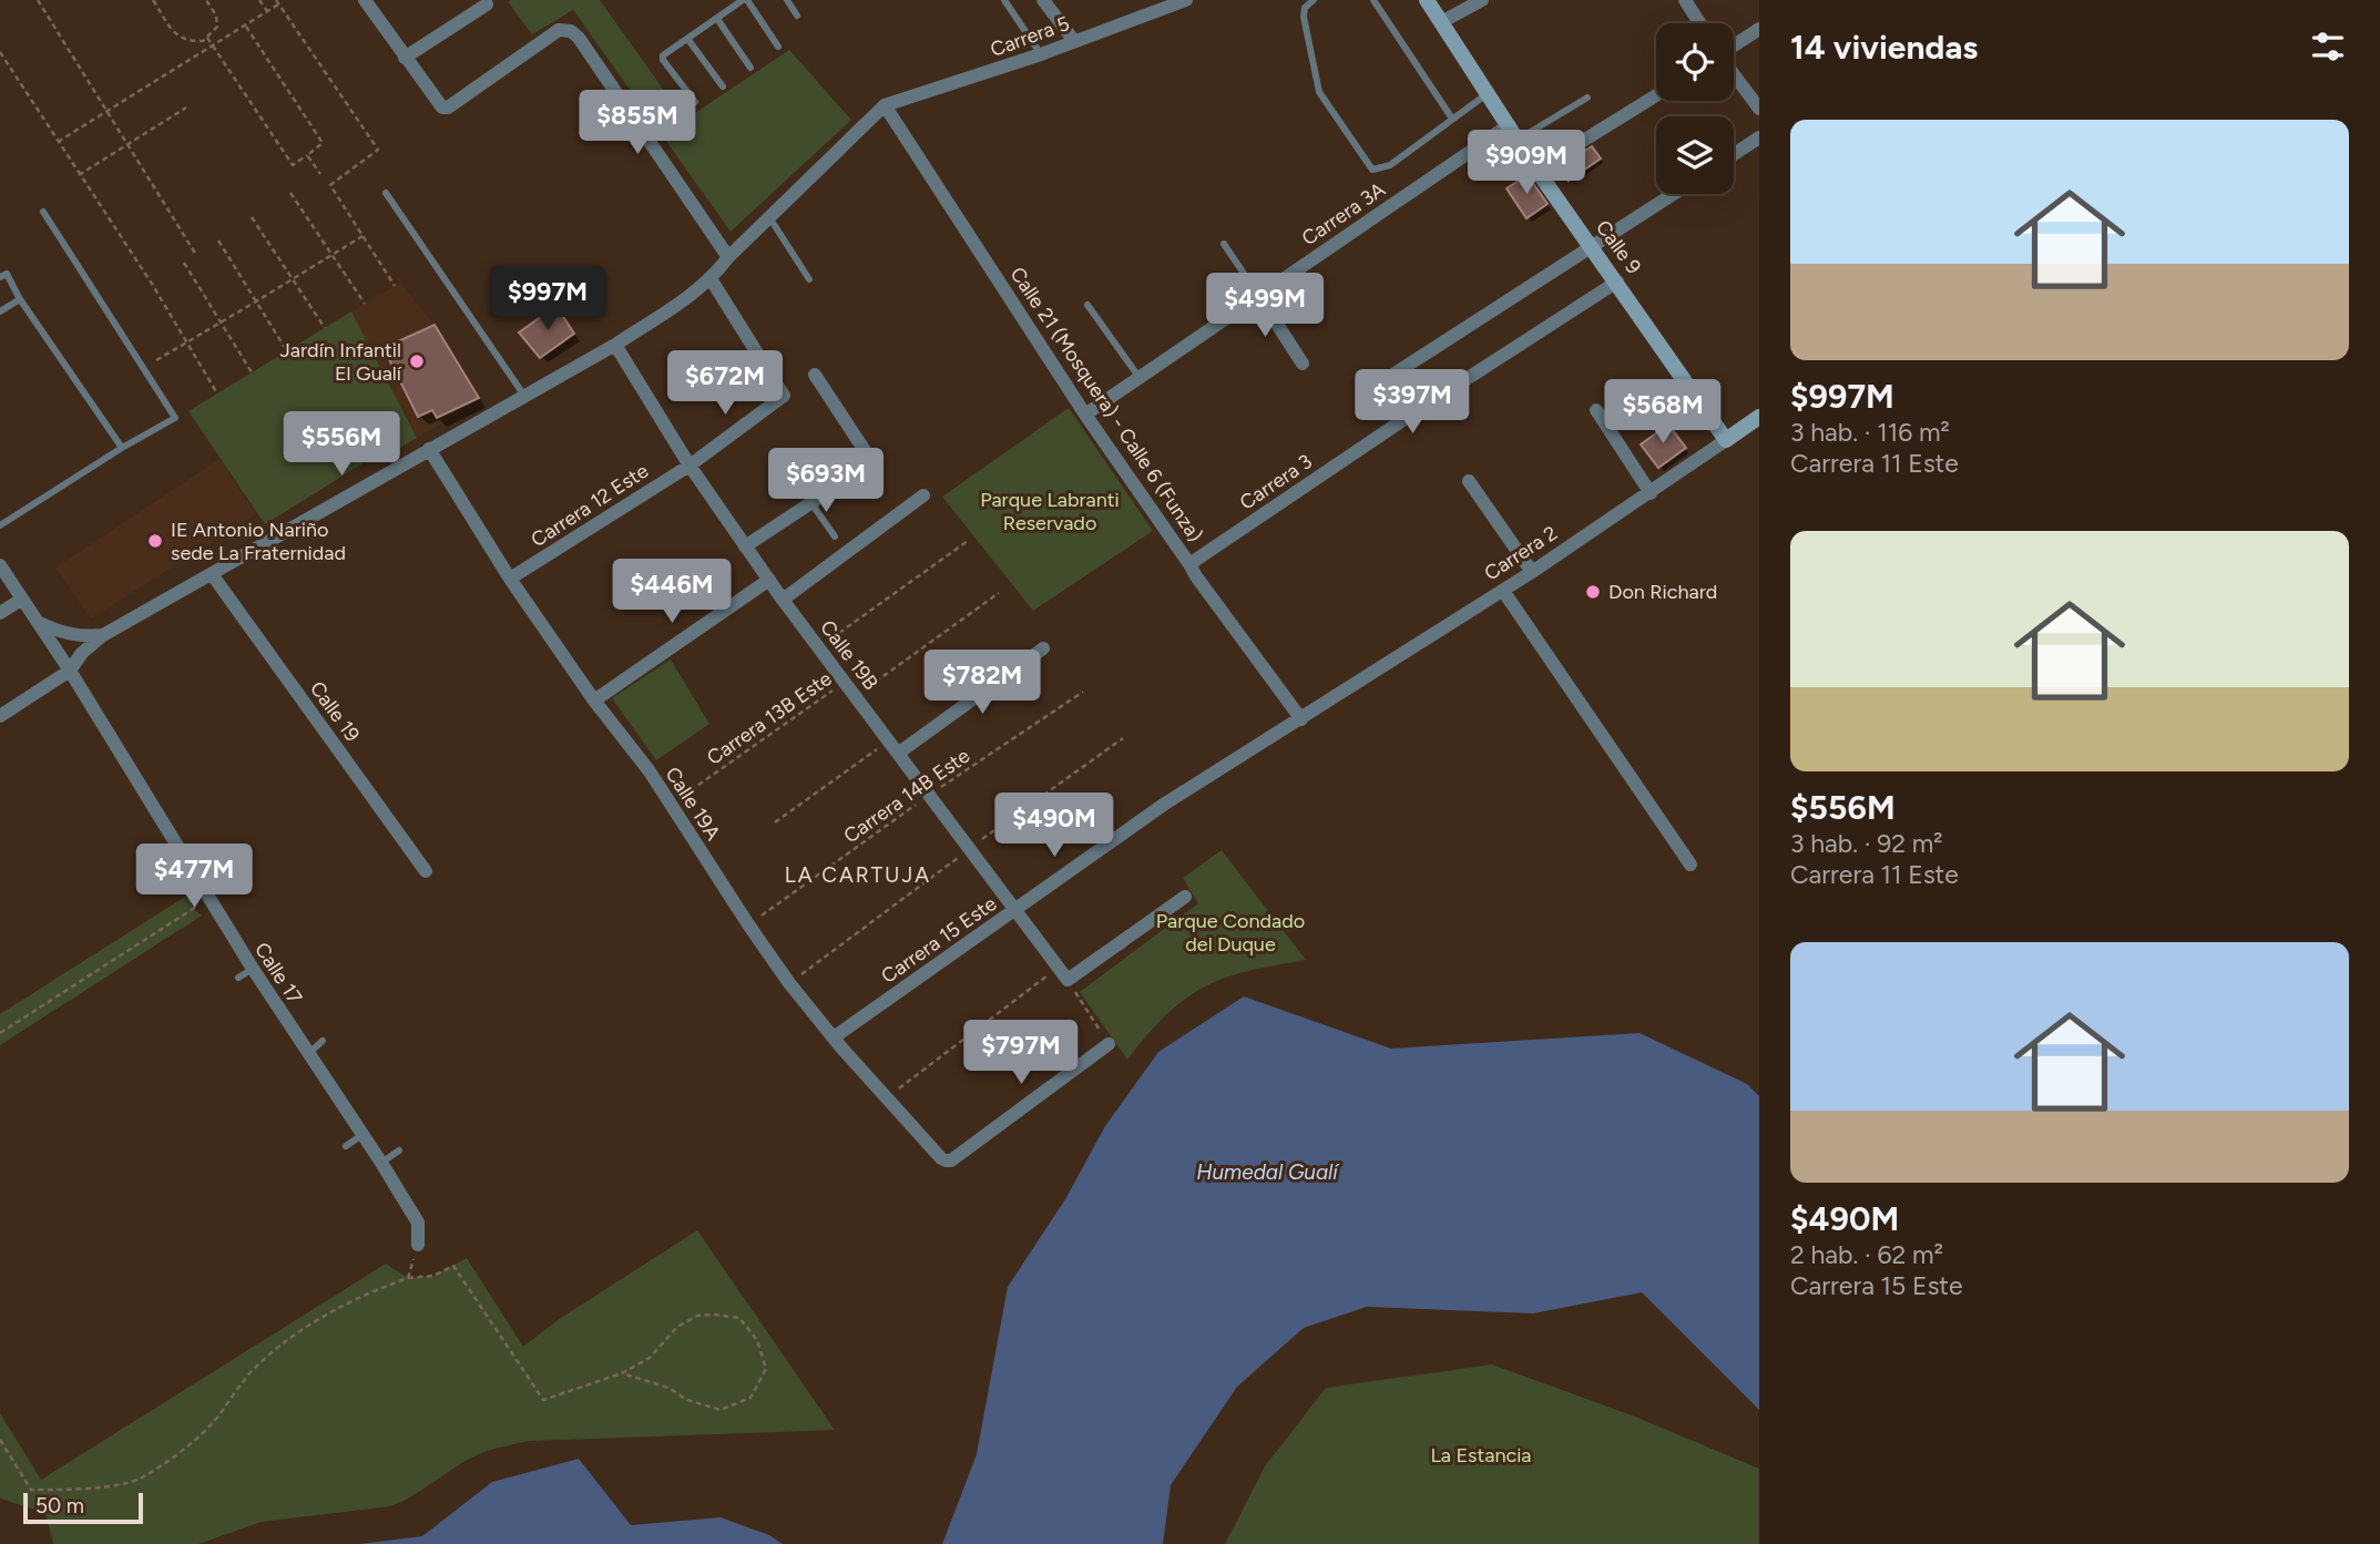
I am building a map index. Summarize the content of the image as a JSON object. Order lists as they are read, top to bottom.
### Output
{
  "streets": {
    "main road": ["Calle 9", "Carrera 2"],
    "street": [
      "Carrera 5",
      "Carrera 3A",
      "Calle 21 (Mosquera) - Calle 6 (Funza)",
      "Carrera 3",
      "Carrera 12 Este",
      "Calle 19B",
      "Calle 19",
      "Calle 19A",
      "Carrera 15 Este",
      "Calle 17"
    ],
    "path": ["Carrera 13B Este", "Carrera 14B Este"]
  },
  "crossings": [
    ["Carrera 5", "Calle 21 (Mosquera) - Calle 6 (Funza)"],
    ["Carrera 3A", "Calle 9"],
    ["Carrera 3A", "Calle 21 (Mosquera) - Calle 6 (Funza)"],
    ["Calle 9", "Carrera 3"],
    ["Calle 9", "Carrera 2"],
    ["Calle 21 (Mosquera) - Calle 6 (Funza)", "Carrera 3"],
    ["Calle 21 (Mosquera) - Calle 6 (Funza)", "Carrera 2"],
    ["Calle 21 (Mosquera) - Calle 6 (Funza)", "Carrera 15 Este"],
    ["Carrera 12 Este", "Calle 19B"],
    ["Carrera 12 Este", "Calle 19A"],
    ["Carrera 2", "Carrera 15 Este"],
    ["Calle 19B", "Carrera 13B Este"],
    ["Calle 19B", "Carrera 14B Este"],
    ["Calle 19B", "Carrera 15 Este"],
    ["Carrera 13B Este", "Calle 19A"],
    ["Carrera 14B Este", "Calle 19A"],
    ["Calle 19A", "Carrera 15 Este"]
  ],
  "districts": ["LA CARTUJA"],
  "water": ["Humedal Gualí"],
  "parks": ["Parque Labranti Reservado", "Parque Condado del Duque", "La Estancia"],
  "places": ["Jardín Infantil El Gualí", "IE Antonio Nariño sede La Fraternidad", "Don Richard"],
  "scale_bar": "50 m",
  "page": {
    "heading": "14 viviendas",
    "price": [
      "$855M",
      "$909M",
      "$997M",
      "$499M",
      "$672M",
      "$397M",
      "$568M",
      "$556M",
      "$693M",
      "$446M",
      "$782M",
      "$490M",
      "$477M",
      "$797M"
    ],
    "list": [
      {
        "name": "$997M",
        "note": "3 hab. · 116 m² · Carrera 11 Este"
      },
      {
        "name": "$556M",
        "note": "3 hab. · 92 m² · Carrera 11 Este"
      },
      {
        "name": "$490M",
        "note": "2 hab. · 62 m² · Carrera 15 Este"
      }
    ],
    "scale": "50 m"
  }
}
